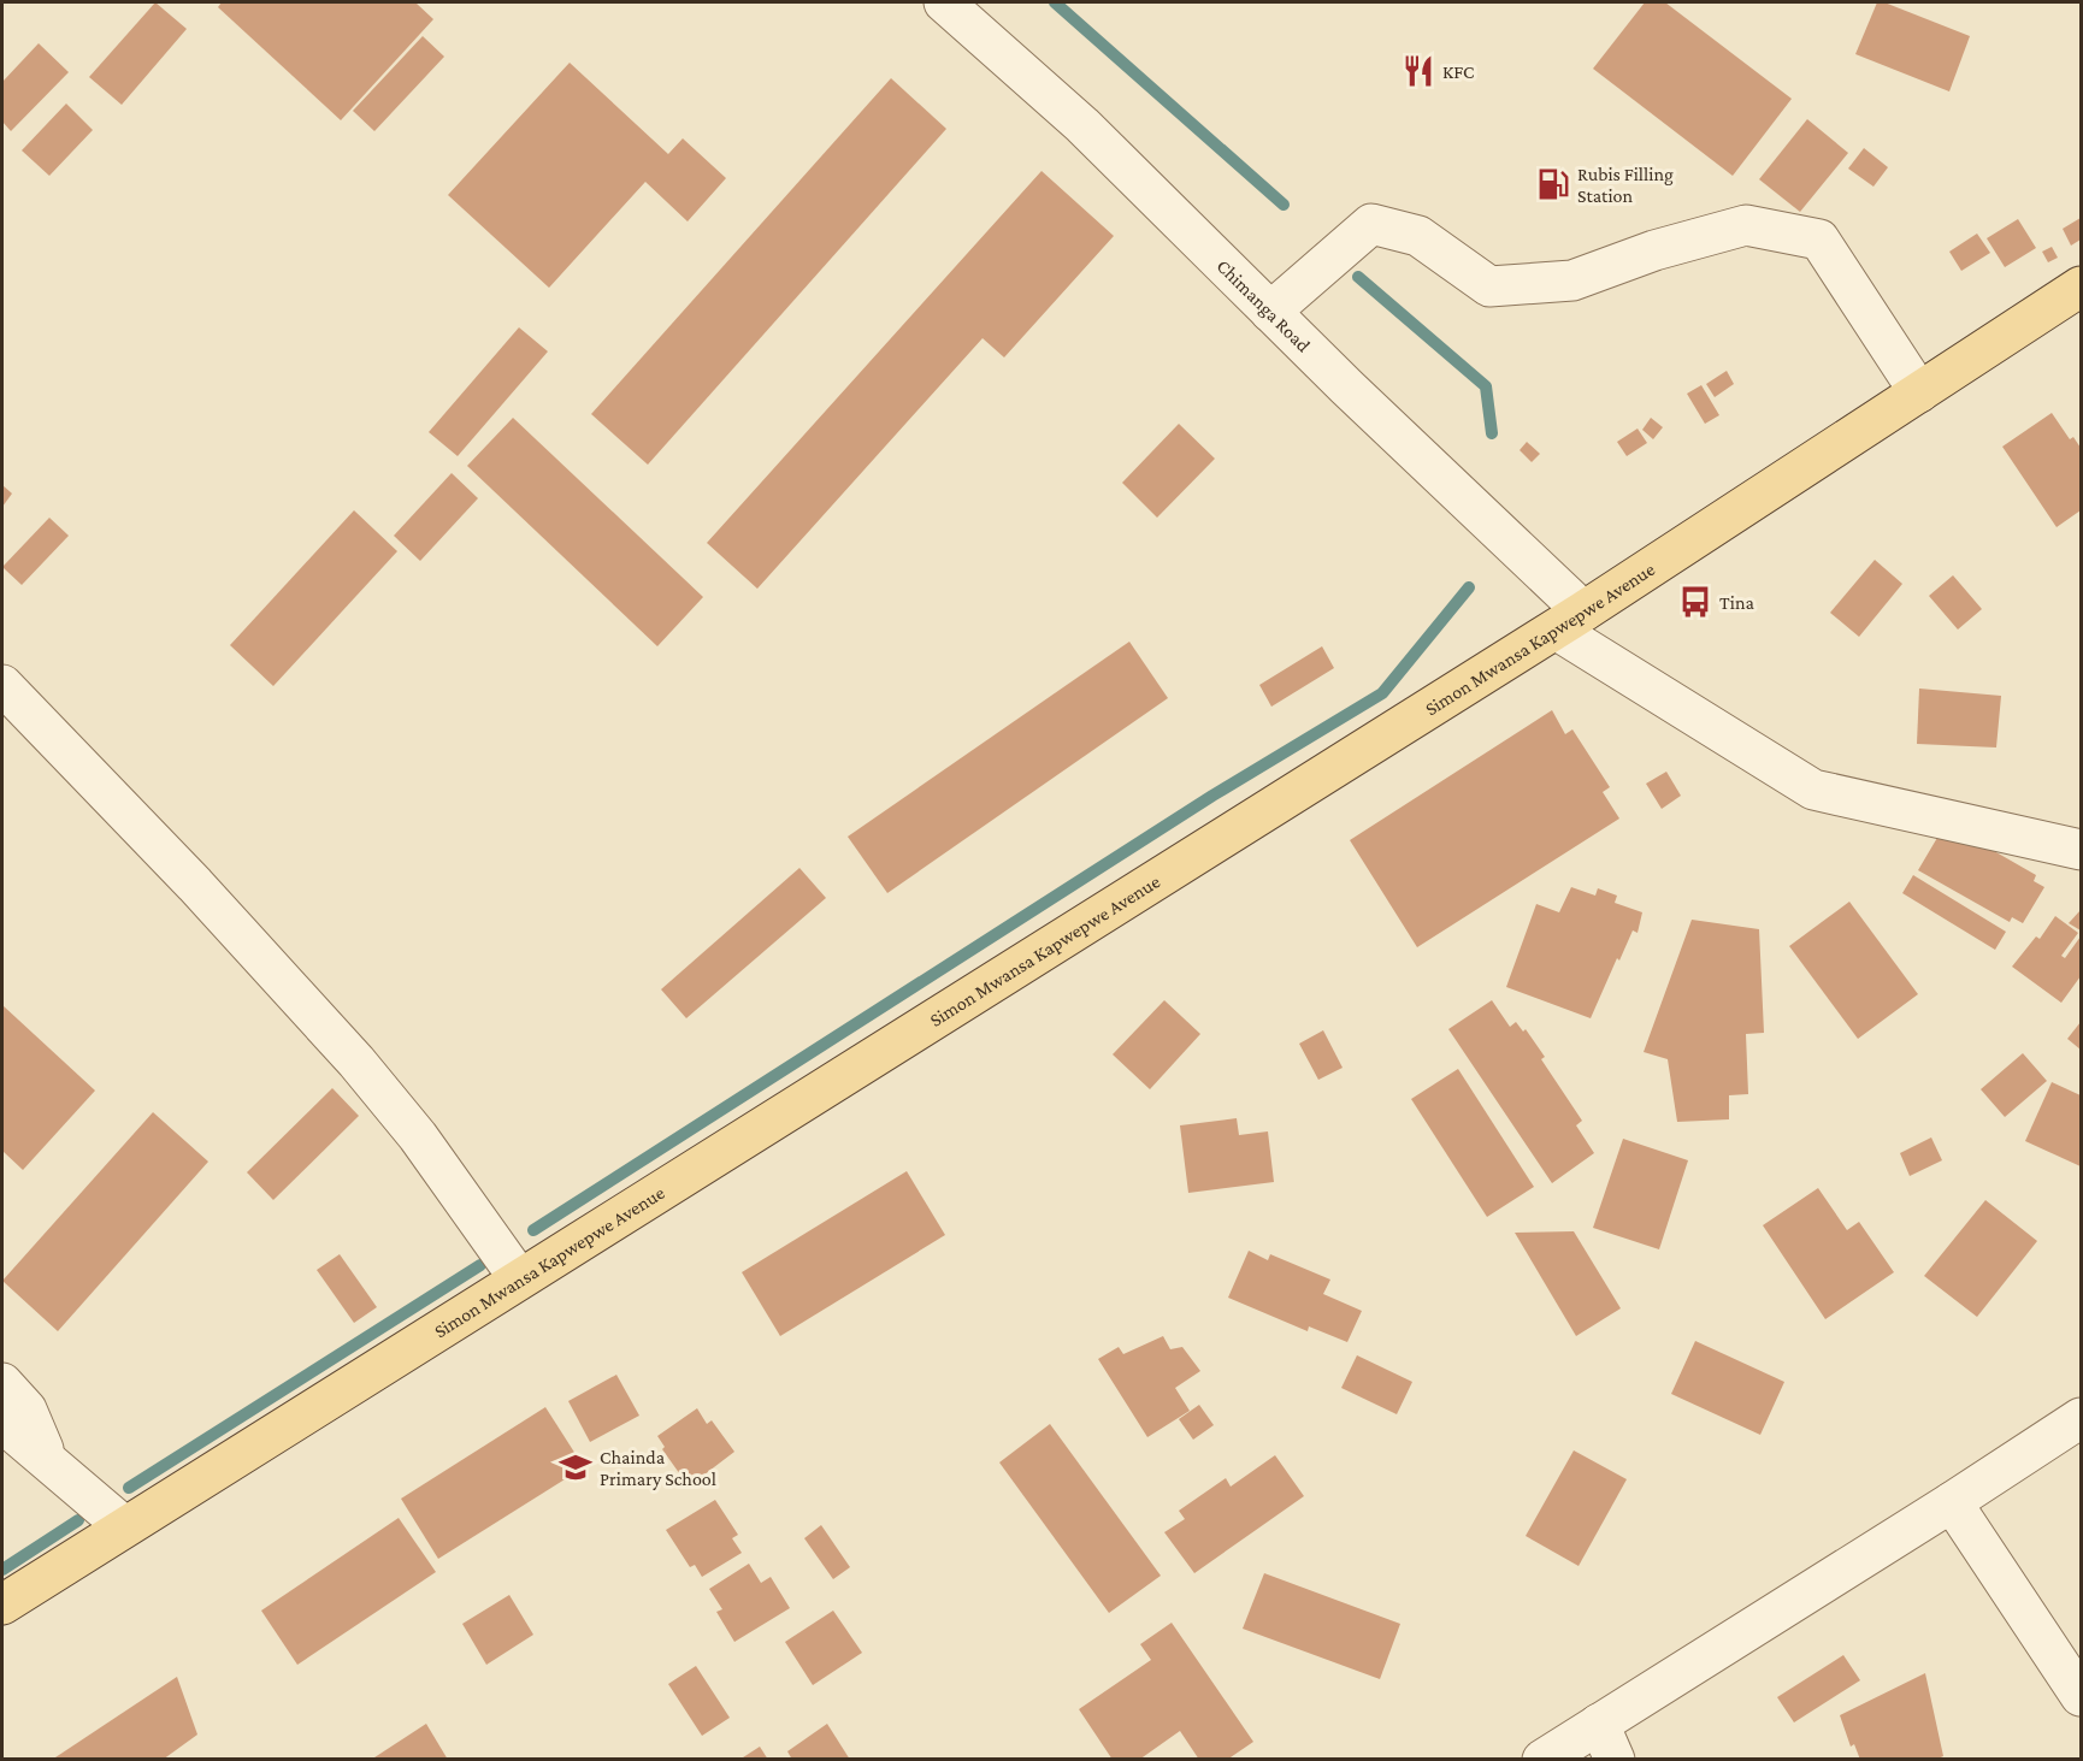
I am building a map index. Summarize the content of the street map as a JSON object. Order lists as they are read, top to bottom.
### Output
{
  "streets": {
    "main road": ["Simon Mwansa Kapwepwe Avenue"],
    "street": ["Chimanga Road"]
  },
  "crossings": [
    ["Chimanga Road", "Simon Mwansa Kapwepwe Avenue"]
  ],
  "places": {
    "restaurant": ["KFC"],
    "fuel station": ["Rubis Filling Station"],
    "bus stop": ["Tina"],
    "school or university": ["Chainda Primary School"]
  }
}
